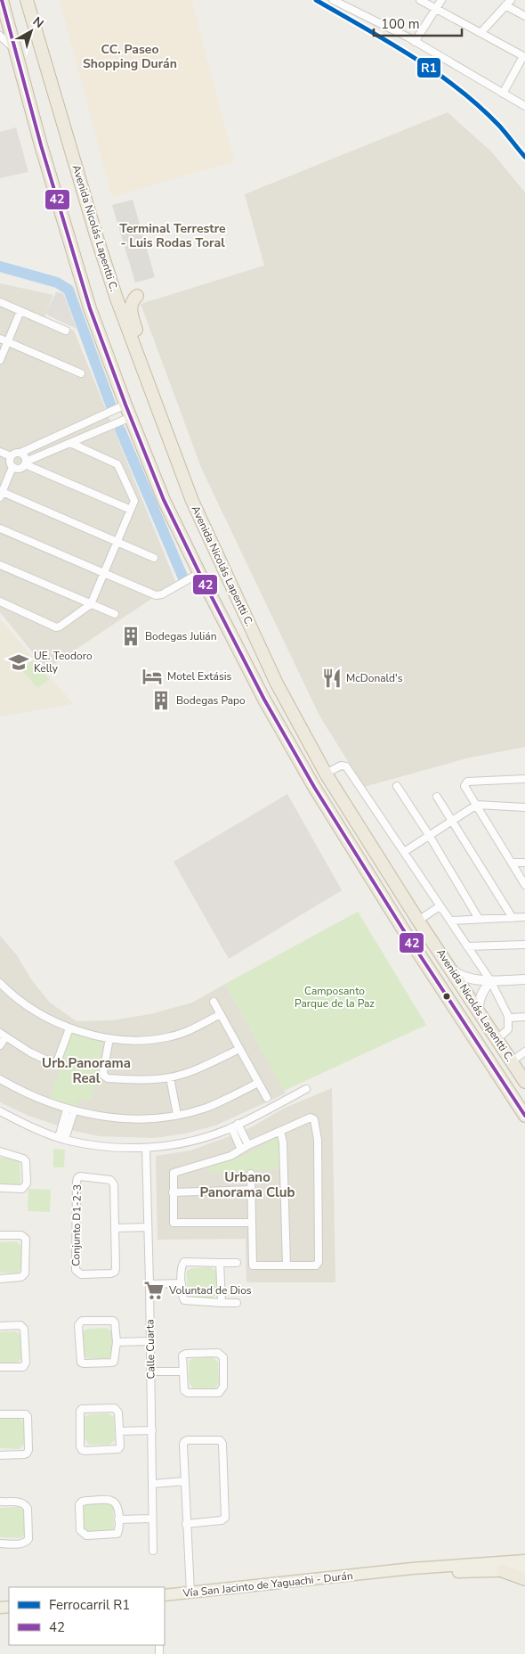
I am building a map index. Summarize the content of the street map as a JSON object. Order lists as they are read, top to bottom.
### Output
{
  "streets": {
    "highway": ["Avenida Nicolás Lapentti C."],
    "main road": ["Vía San Jacinto de Yaguachi - Durán"],
    "street": ["Conjunto D1-2-3", "Calle Cuarta"]
  },
  "districts": [
    "CC. Paseo Shopping Durán",
    "Terminal Terrestre - Luis Rodas Toral",
    "Urb.Panorama Real",
    "Urbano Panorama Club"
  ],
  "parks": ["Camposanto Parque de la Paz"],
  "places": {
    "building": ["Bodegas Julián", "Bodegas Papo"],
    "school or university": ["UE. Teodoro Kelly"],
    "hotel": ["Motel Extásis"],
    "restaurant": ["McDonald's"],
    "supermarket": ["Voluntad de Dios"]
  },
  "lines": ["rail line R1", "transit line 42"],
  "legend": ["Ferrocarril R1", "42"],
  "scale_bar": "100 m",
  "north": "top right"
}
